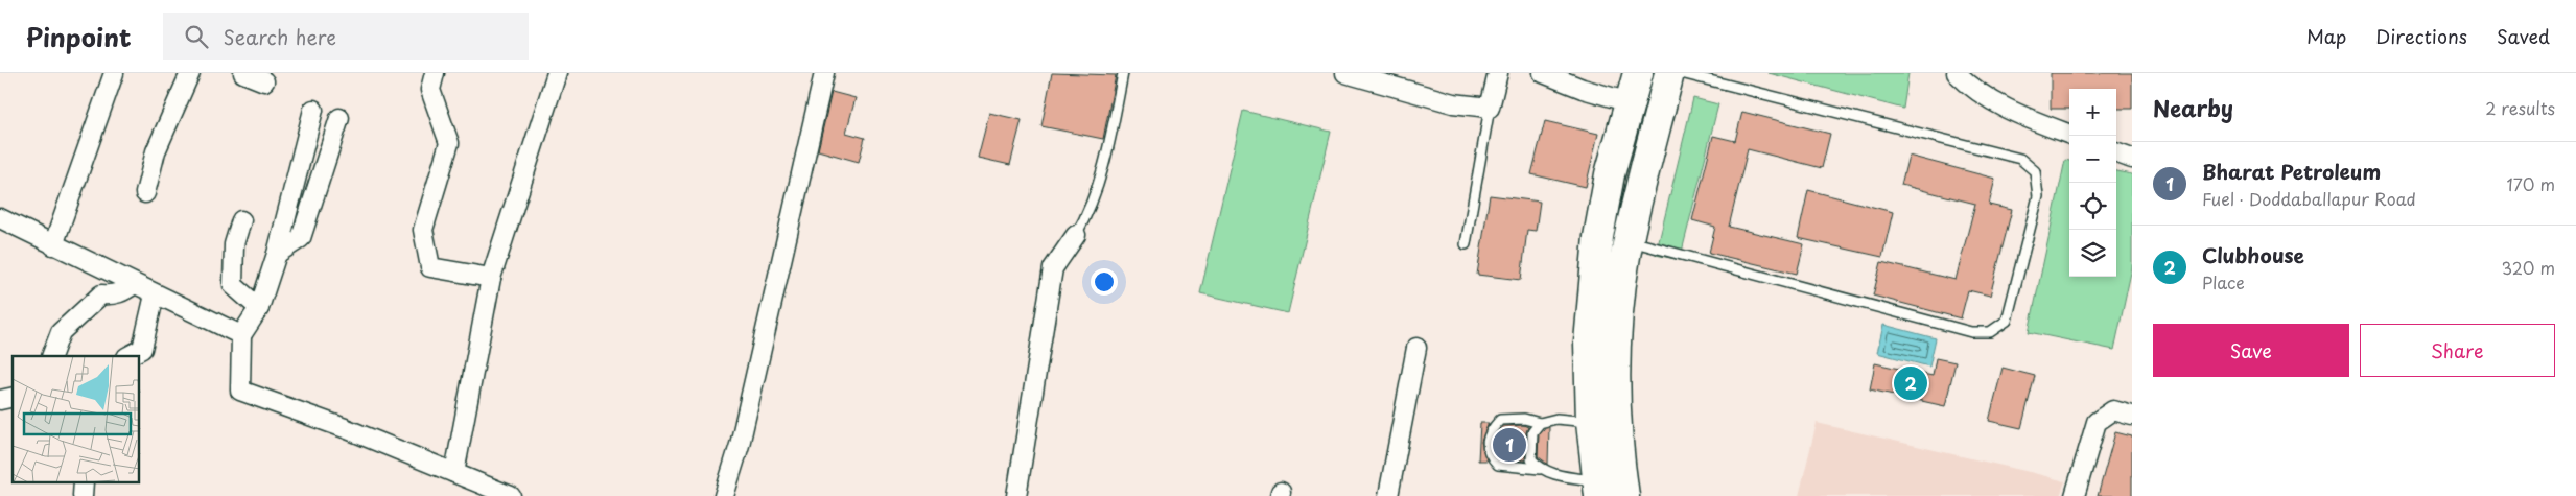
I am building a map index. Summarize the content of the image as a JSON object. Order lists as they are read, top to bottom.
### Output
{
  "page": {
    "header": "Pinpoint",
    "search": "Search here",
    "nav": ["Map", "Directions", "Saved"],
    "heading": ["Nearby", "2 results"],
    "map_buttons": ["+", "−"],
    "list": [
      {
        "mark": "1",
        "name": "Bharat Petroleum",
        "note": "Fuel · Doddaballapur Road",
        "value": "170 m"
      },
      {
        "mark": "2",
        "name": "Clubhouse",
        "note": "Place",
        "value": "320 m"
      }
    ],
    "buttons": ["Save", "Share"],
    "pins": ["2", "1"]
  }
}
